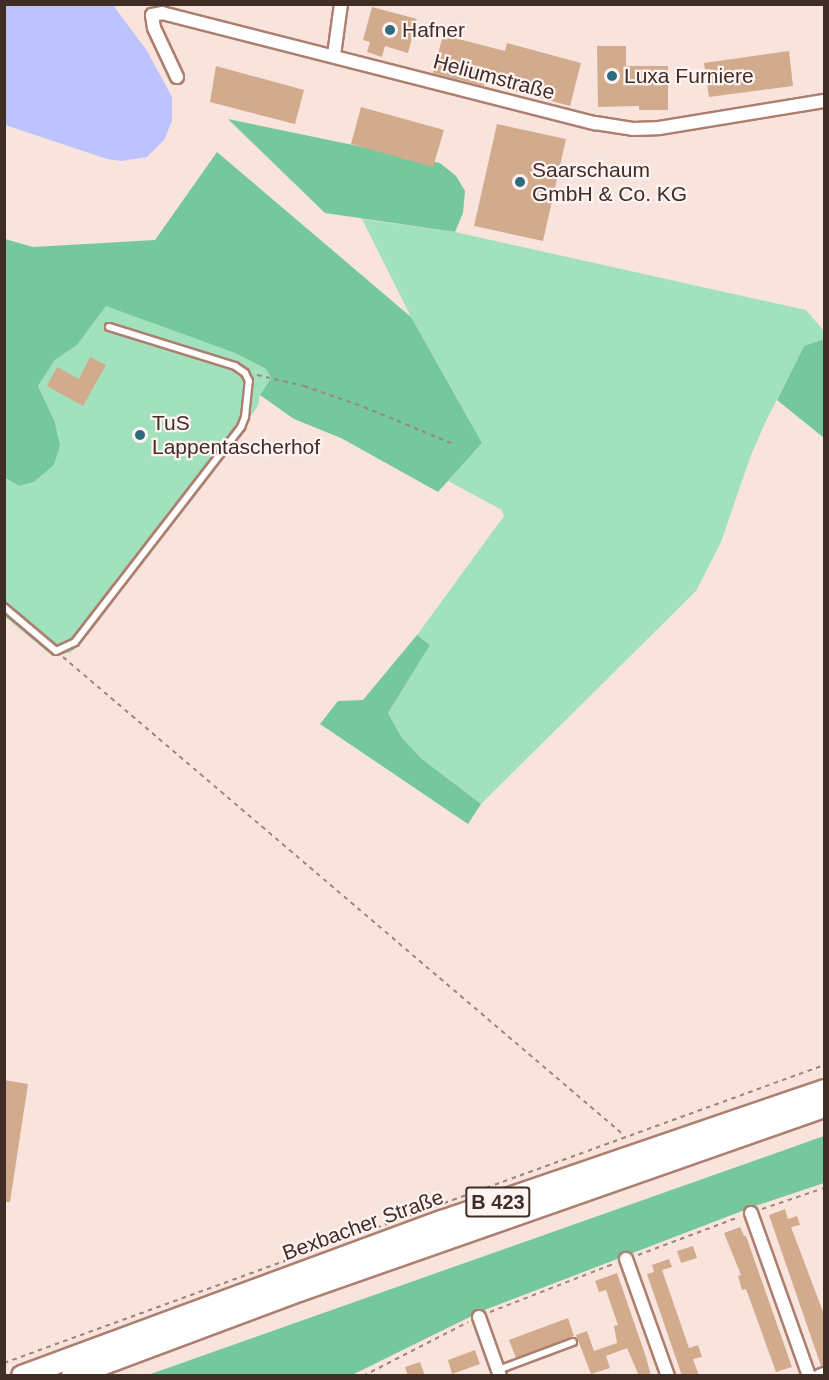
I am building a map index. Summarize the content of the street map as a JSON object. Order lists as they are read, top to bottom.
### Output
{
  "streets": {
    "main road": ["B 423", "Bexbacher Straße"],
    "street": ["Heliumstraße"]
  },
  "places": [
    "Hafner",
    "Luxa Furniere",
    "Saarschaum GmbH & Co. KG",
    "TuS Lappentascherhof"
  ]
}
